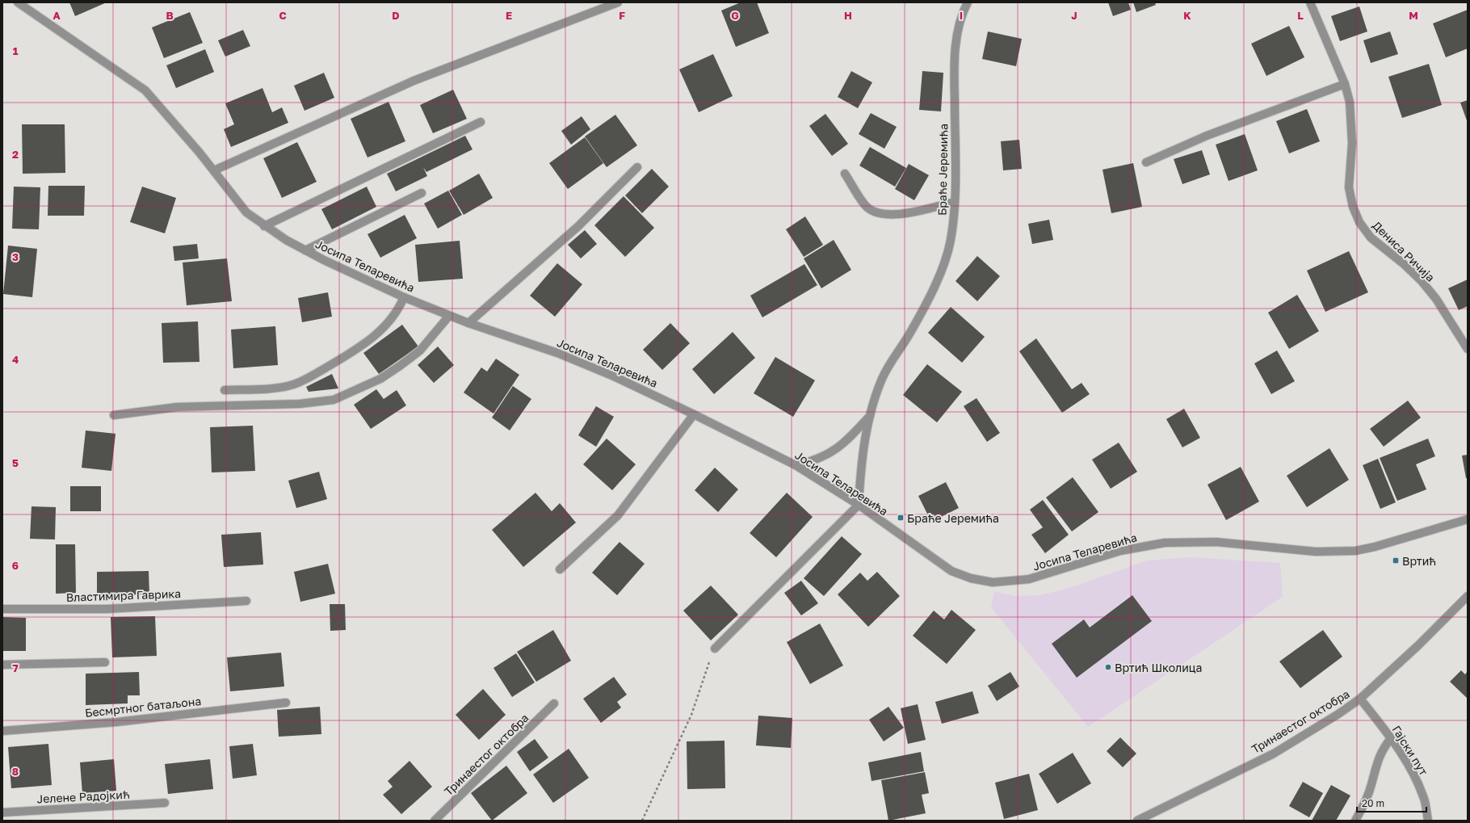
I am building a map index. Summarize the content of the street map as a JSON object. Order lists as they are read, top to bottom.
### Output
{
  "streets": {
    "street": [
      "Браће Јеремића",
      "Дениса Ричија",
      "Јосипа Теларевића",
      "Властимира Гаврика",
      "Бесмртног батаљона",
      "Тринаестог октобра",
      "Гајски пут",
      "Јелене Радојкић"
    ]
  },
  "crossings": [
    ["Браће Јеремића", "Јосипа Теларевића"],
    ["Тринаестог октобра", "Гајски пут"]
  ],
  "places": {
    "transit": ["Браће Јеремића", "Вртић"],
    "other": ["Вртић Школица"]
  },
  "scale_bar": "20 m",
  "grid": {
    "columns": [
      "A",
      "B",
      "C",
      "D",
      "E",
      "F",
      "G",
      "H",
      "I",
      "J",
      "K",
      "L",
      "M"
    ],
    "rows": [
      "1",
      "2",
      "3",
      "4",
      "5",
      "6",
      "7",
      "8"
    ]
  }
}
